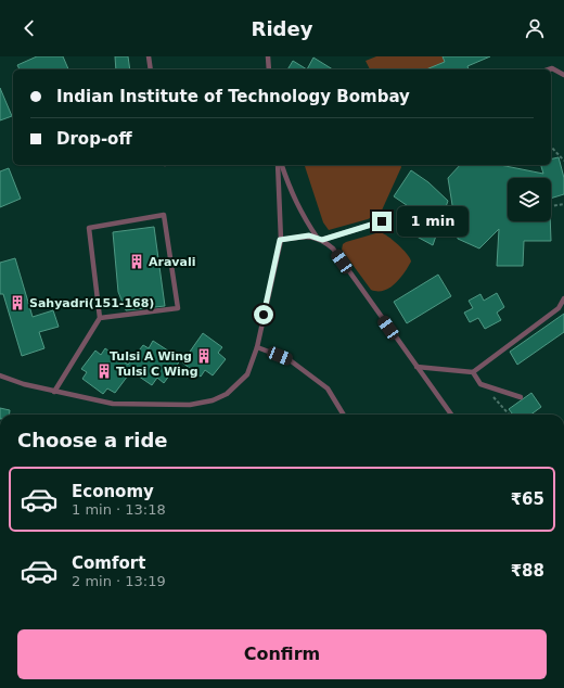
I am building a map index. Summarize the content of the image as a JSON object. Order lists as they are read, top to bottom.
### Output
{
  "places": {
    "building": [
      "Aravali",
      "Sahyadri(151-168)",
      "Tulsi A Wing",
      "Tulsi C Wing"
    ]
  },
  "page": {
    "header": "Ridey",
    "banner": ["Indian Institute of Technology Bombay", "Drop-off"],
    "bubble": "1 min",
    "heading": "Choose a ride",
    "list": [
      {
        "name": "Economy",
        "note": "1 min · 13:18",
        "value": "₹65"
      },
      {
        "name": "Comfort",
        "note": "2 min · 13:19",
        "value": "₹88"
      }
    ],
    "buttons": "Confirm"
  }
}
